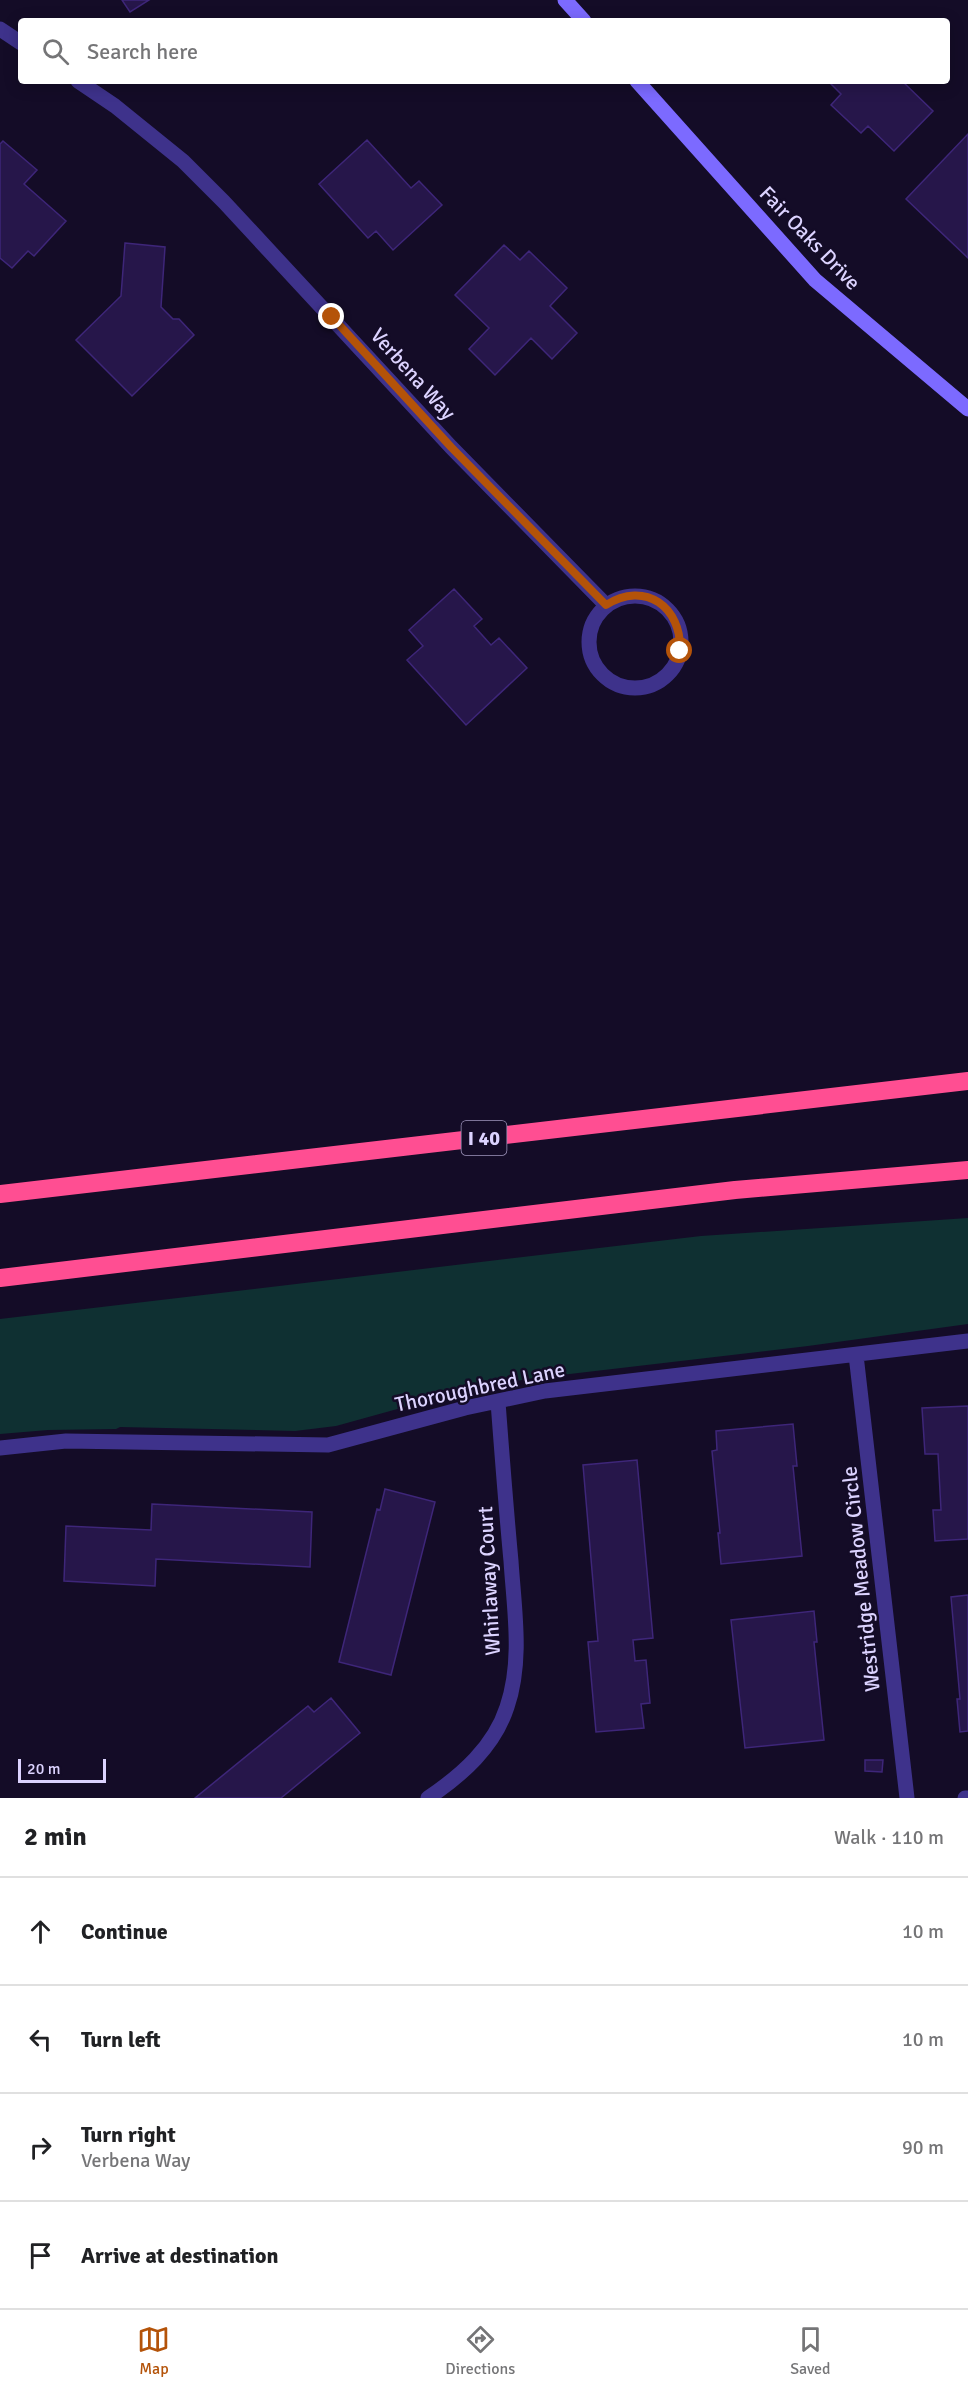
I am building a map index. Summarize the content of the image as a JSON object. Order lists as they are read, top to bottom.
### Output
{
  "streets": {
    "highway": ["I 40"],
    "street": [
      "Fair Oaks Drive",
      "Verbena Way",
      "Thoroughbred Lane",
      "Westridge Meadow Circle",
      "Whirlaway Court"
    ]
  },
  "crossings": [
    ["Thoroughbred Lane", "Westridge Meadow Circle"],
    ["Thoroughbred Lane", "Whirlaway Court"]
  ],
  "scale_bar": "20 m",
  "page": {
    "search": "Search here",
    "scale": "20 m",
    "heading": ["2 min", "Walk · 110 m"],
    "list": [
      ["Continue", "10 m"],
      ["Turn left", "10 m"],
      ["Turn right", "Verbena Way", "90 m"],
      "Arrive at destination"
    ],
    "nav": ["Map", "Directions", "Saved"]
  }
}
